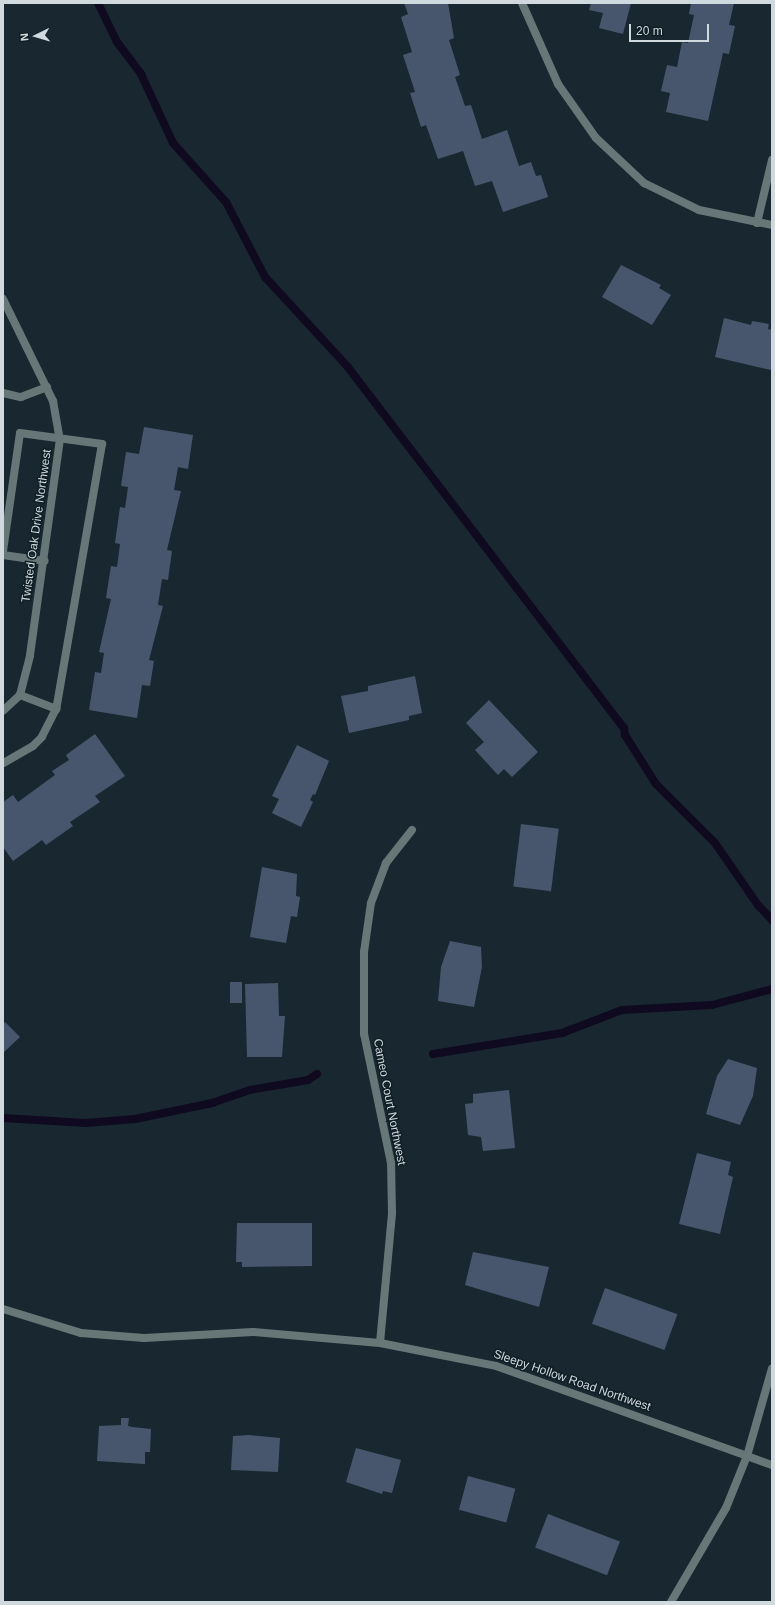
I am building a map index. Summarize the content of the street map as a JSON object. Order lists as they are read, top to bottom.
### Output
{
  "streets": {
    "street": ["Twisted Oak Drive Northwest", "Cameo Court Northwest", "Sleepy Hollow Road Northwest"]
  },
  "crossings": [
    ["Cameo Court Northwest", "Sleepy Hollow Road Northwest"]
  ],
  "scale_bar": "20 m",
  "north": "left"
}
